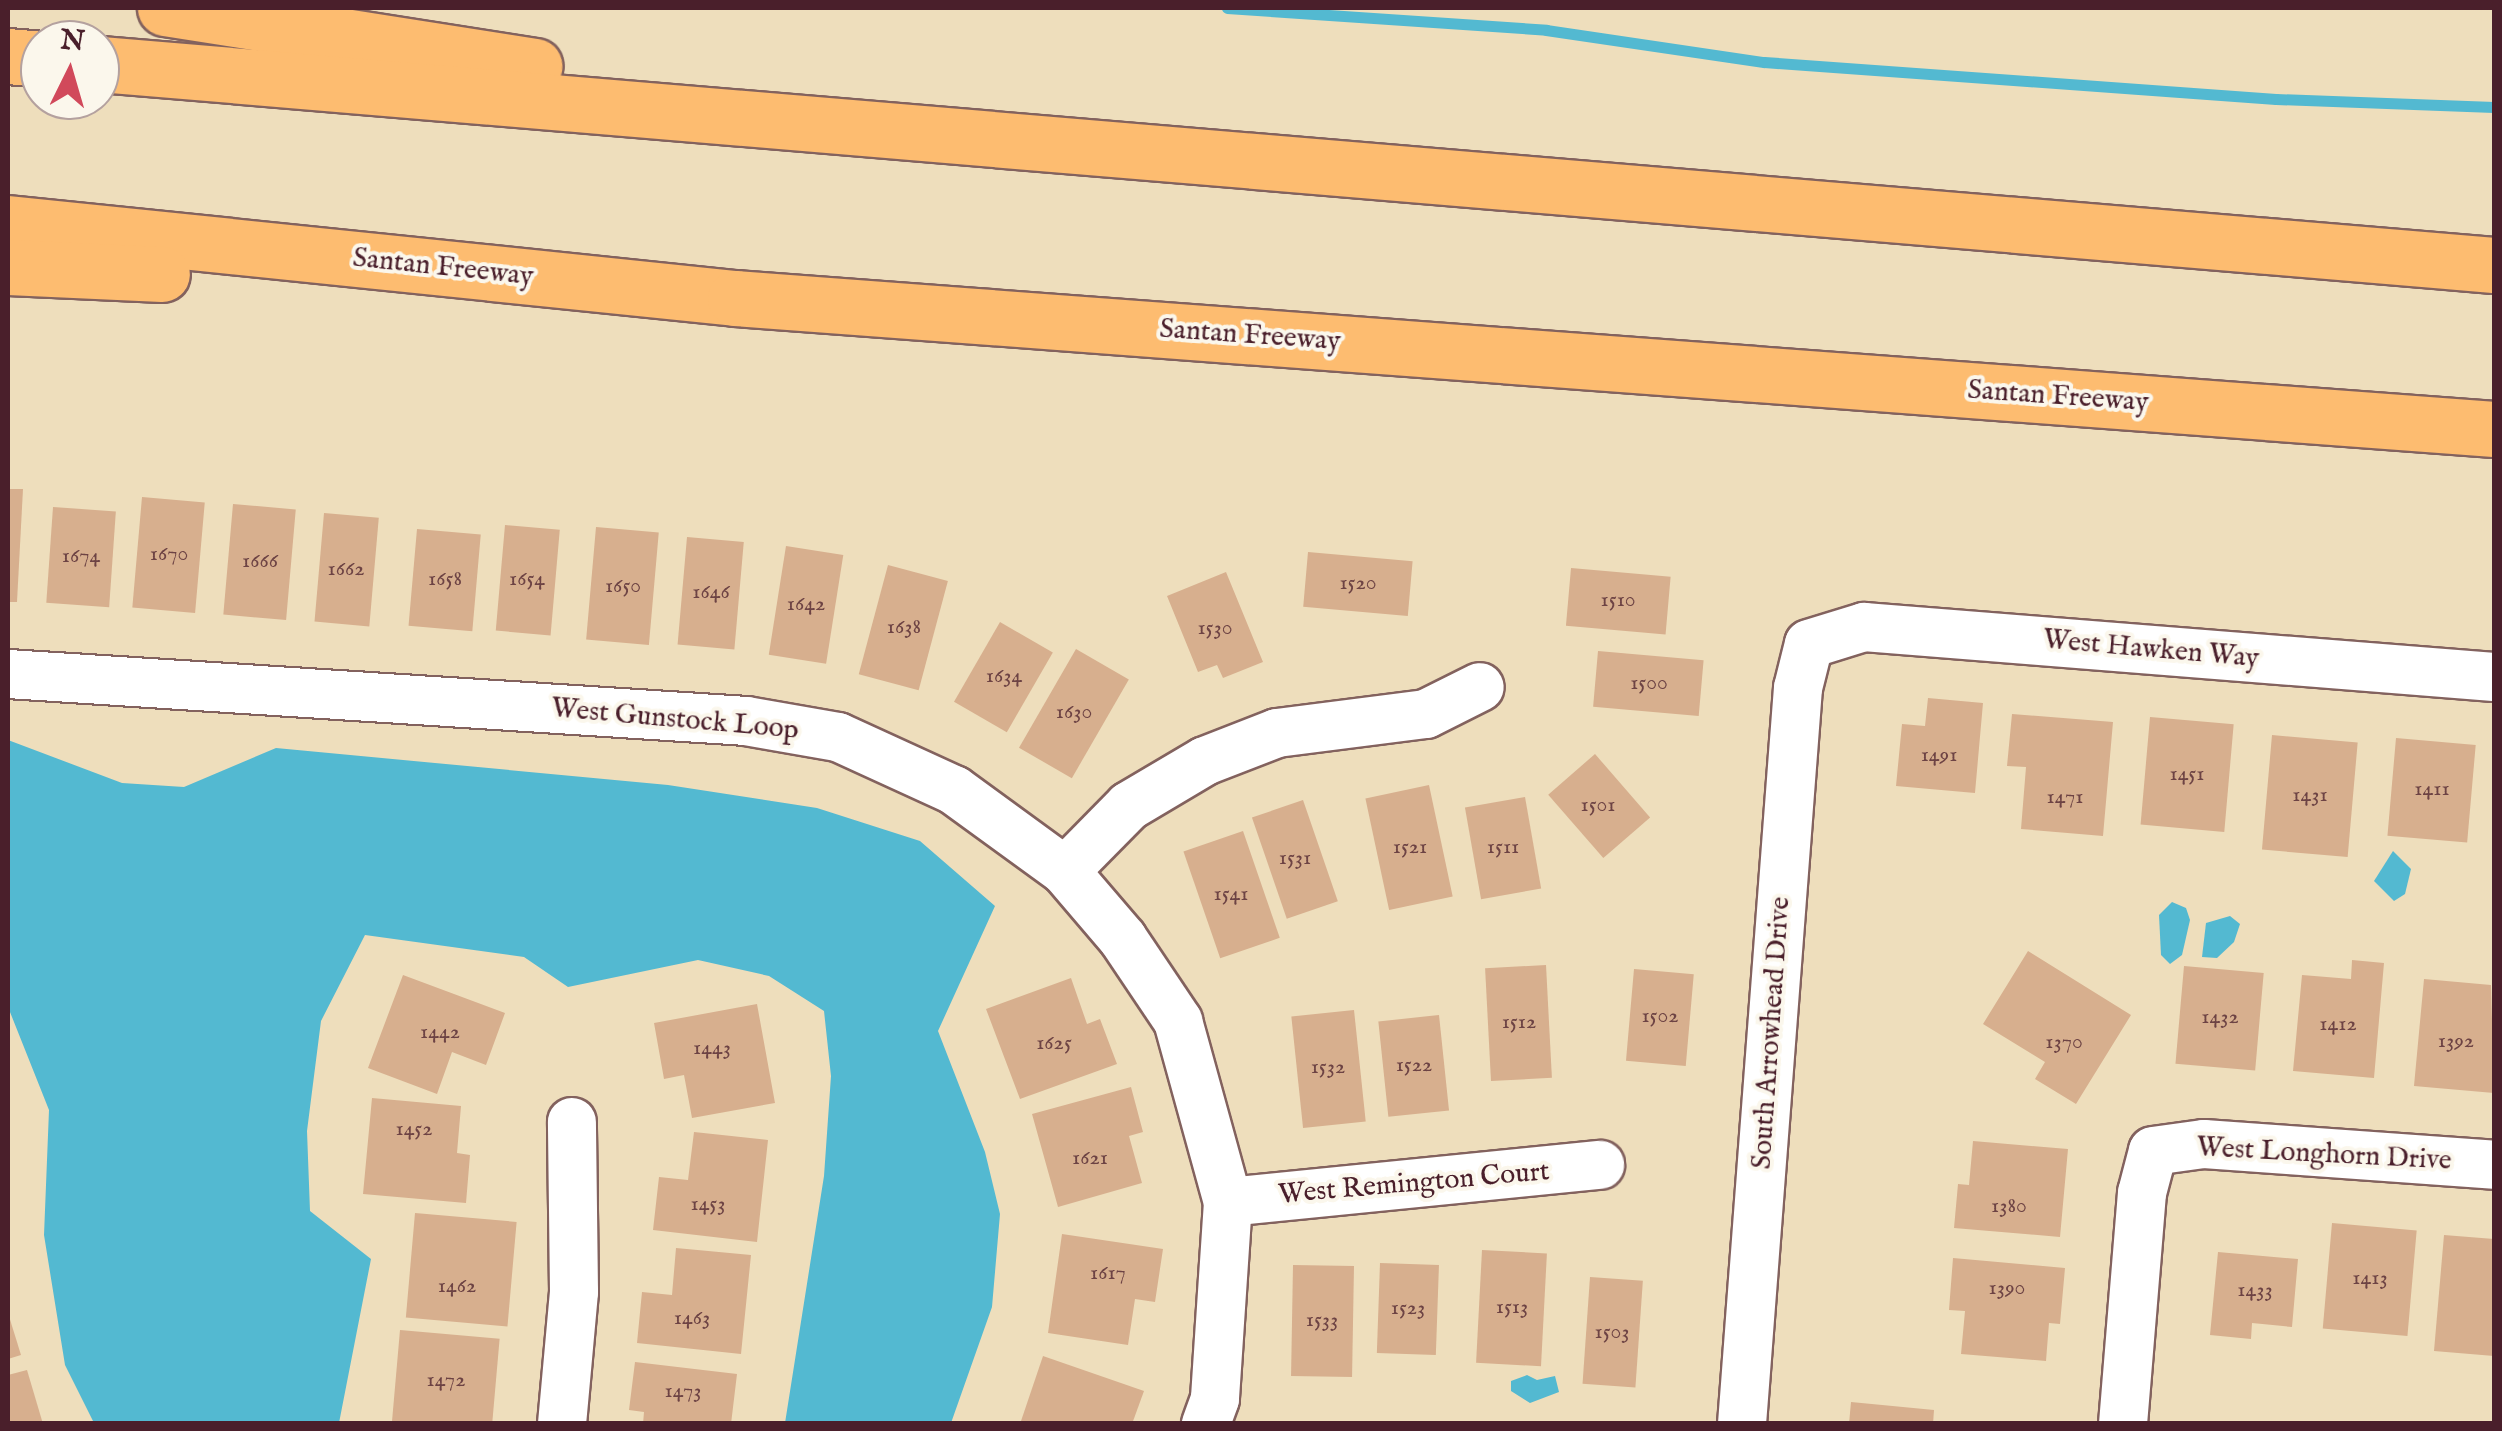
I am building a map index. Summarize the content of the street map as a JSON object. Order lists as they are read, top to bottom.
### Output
{
  "streets": {
    "highway": ["Santan Freeway"],
    "street": [
      "West Hawken Way",
      "West Gunstock Loop",
      "South Arrowhead Drive",
      "West Longhorn Drive",
      "West Remington Court"
    ]
  },
  "crossings": [
    ["West Hawken Way", "South Arrowhead Drive"],
    ["West Gunstock Loop", "West Remington Court"]
  ],
  "house_numbers": [
    "1670",
    "1674",
    "1666",
    "1662",
    "1658",
    "1654",
    "1520",
    "1650",
    "1646",
    "1510",
    "1642",
    "1638",
    "1530",
    "1634",
    "1500",
    "1630",
    "1491",
    "1451",
    "1411",
    "1431",
    "1471",
    "1501",
    "1521",
    "1511",
    "1531",
    "1541",
    "1502",
    "1432",
    "1512",
    "1412",
    "1442",
    "1392",
    "1370",
    "1625",
    "1443",
    "1522",
    "1532",
    "1452",
    "1621",
    "1453",
    "1380",
    "1617",
    "1413",
    "1462",
    "1390",
    "1433",
    "1513",
    "1523",
    "1463",
    "1533",
    "1503",
    "1472",
    "1473"
  ],
  "north": "top"
}
